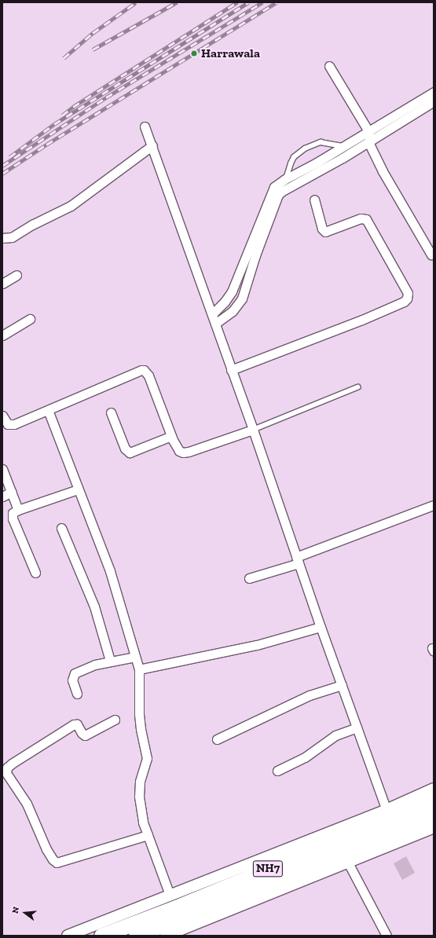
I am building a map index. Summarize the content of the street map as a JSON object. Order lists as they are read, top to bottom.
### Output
{
  "streets": {
    "highway": ["NH7"]
  },
  "places": ["Harrawala"],
  "north": "left"
}
